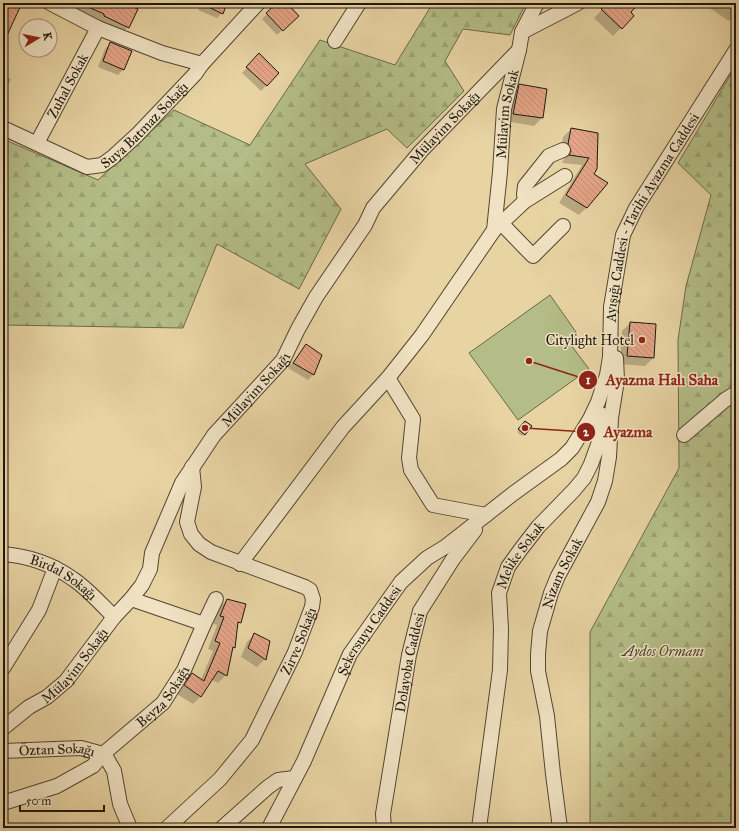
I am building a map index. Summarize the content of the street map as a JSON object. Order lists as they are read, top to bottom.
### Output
{
  "streets": {
    "street": [
      "Zuhal Sokak",
      "Mülayim Sokak",
      "Suya Batmaz Sokağı",
      "Mülayim Sokağı",
      "Ayışığı Caddesi - Tarihi Ayazma Caddesi",
      "Melike Sokak",
      "Nizam Sokak",
      "Birdal Sokağı",
      "Şekersuyu Caddesi",
      "Zirve Sokağı",
      "Dolayoba Caddesi",
      "Beyza Sokağı",
      "Öztan Sokağı"
    ]
  },
  "crossings": [
    ["Zuhal Sokak", "Suya Batmaz Sokağı"],
    ["Mülayim Sokak", "Mülayim Sokağı"],
    ["Mülayim Sokağı", "Birdal Sokağı"],
    ["Mülayim Sokağı", "Zirve Sokağı"],
    ["Ayışığı Caddesi - Tarihi Ayazma Caddesi", "Melike Sokak"],
    ["Ayışığı Caddesi - Tarihi Ayazma Caddesi", "Nizam Sokak"],
    ["Ayışığı Caddesi - Tarihi Ayazma Caddesi", "Şekersuyu Caddesi"],
    ["Ayışığı Caddesi - Tarihi Ayazma Caddesi", "Dolayoba Caddesi"],
    ["Şekersuyu Caddesi", "Dolayoba Caddesi"],
    ["Beyza Sokağı", "Öztan Sokağı"]
  ],
  "parks": ["Aydos Ormanı"],
  "places": ["Citylight Hotel", "Ayazma Halı Saha", "Ayazma"],
  "scale_bar": "50 m",
  "north": "right"
}
